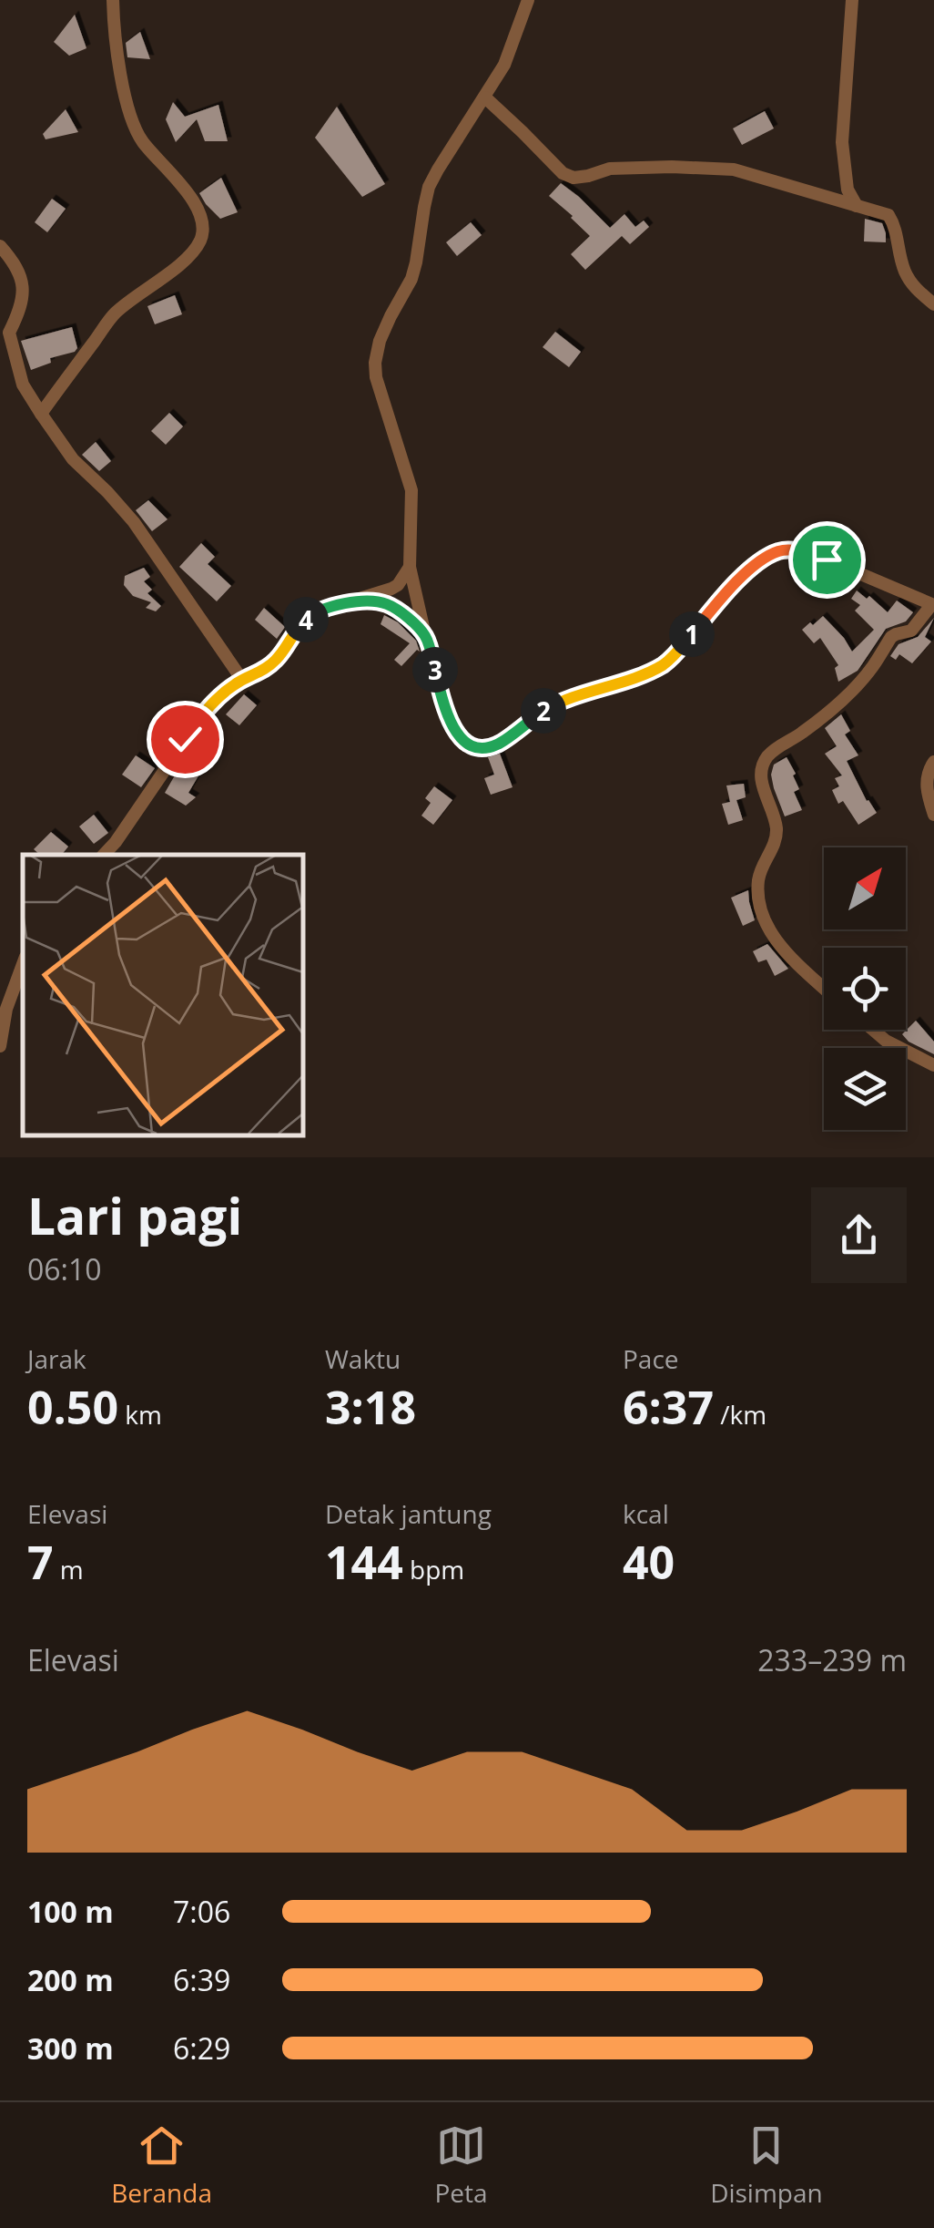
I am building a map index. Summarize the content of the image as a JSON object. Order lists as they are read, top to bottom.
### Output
{
  "north": "top right",
  "page": {
    "pins": [
      "4",
      "1",
      "3",
      "2"
    ],
    "heading": ["Lari pagi", "06:10"],
    "stats": [
      ["Jarak", "0.50 km"],
      ["Waktu", "3:18"],
      ["Pace", "6:37 /km"],
      ["Elevasi", "7 m"],
      ["Detak jantung", "144 bpm"],
      ["kcal", "40"]
    ],
    "chart": ["Elevasi", "233–239 m"],
    "list": [
      {
        "name": "100 m",
        "note": "7:06"
      },
      {
        "name": "200 m",
        "note": "6:39"
      },
      {
        "name": "300 m",
        "note": "6:29"
      }
    ],
    "tabs": ["Beranda", "Peta", "Disimpan"]
  }
}
